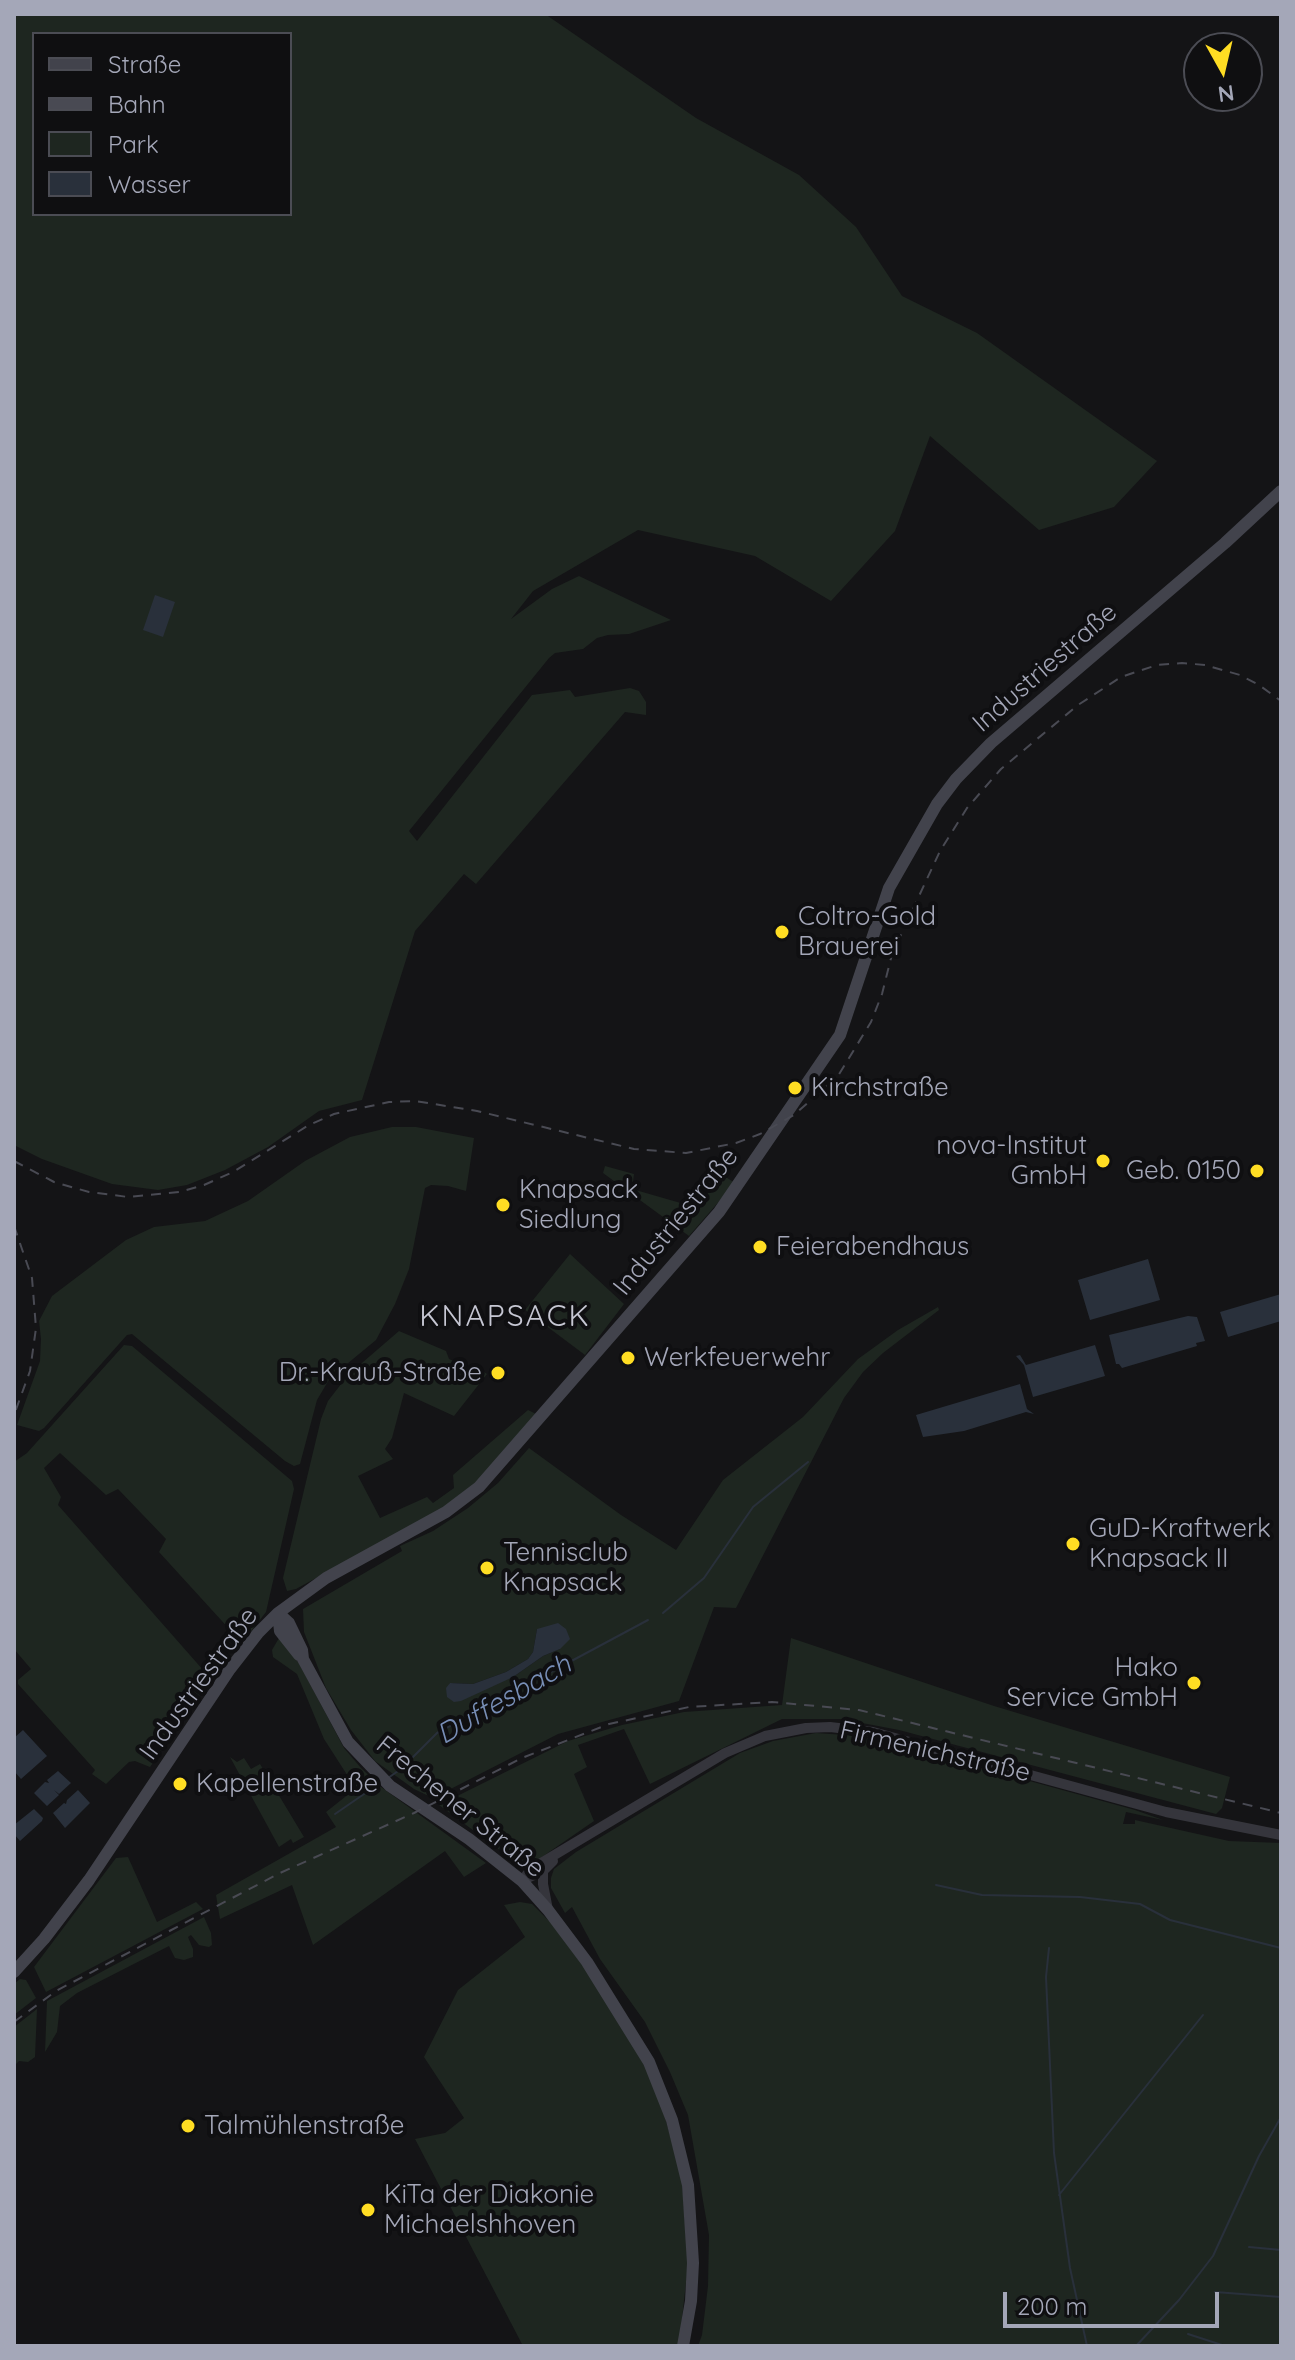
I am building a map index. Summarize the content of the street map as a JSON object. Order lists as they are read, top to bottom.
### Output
{
  "streets": {
    "main road": ["Industriestraße", "Frechener Straße"],
    "street": ["Firmenichstraße"]
  },
  "crossings": [
    ["Industriestraße", "Frechener Straße"],
    ["Firmenichstraße", "Frechener Straße"]
  ],
  "districts": ["KNAPSACK"],
  "water": ["Duffesbach"],
  "places": [
    "Coltro-Gold Brauerei",
    "Kirchstraße",
    "nova-Institut GmbH",
    "Geb. 0150",
    "Knapsack Siedlung",
    "Feierabendhaus",
    "Werkfeuerwehr",
    "Dr.-Krauß-Straße",
    "GuD-Kraftwerk Knapsack II",
    "Tennisclub Knapsack",
    "Hako Service GmbH",
    "Kapellenstraße",
    "Talmühlenstraße",
    "KiTa der Diakonie Michaelshhoven"
  ],
  "legend": [
    "Straße",
    "Bahn",
    "Park",
    "Wasser"
  ],
  "scale_bar": "200 m",
  "north": "bottom"
}
